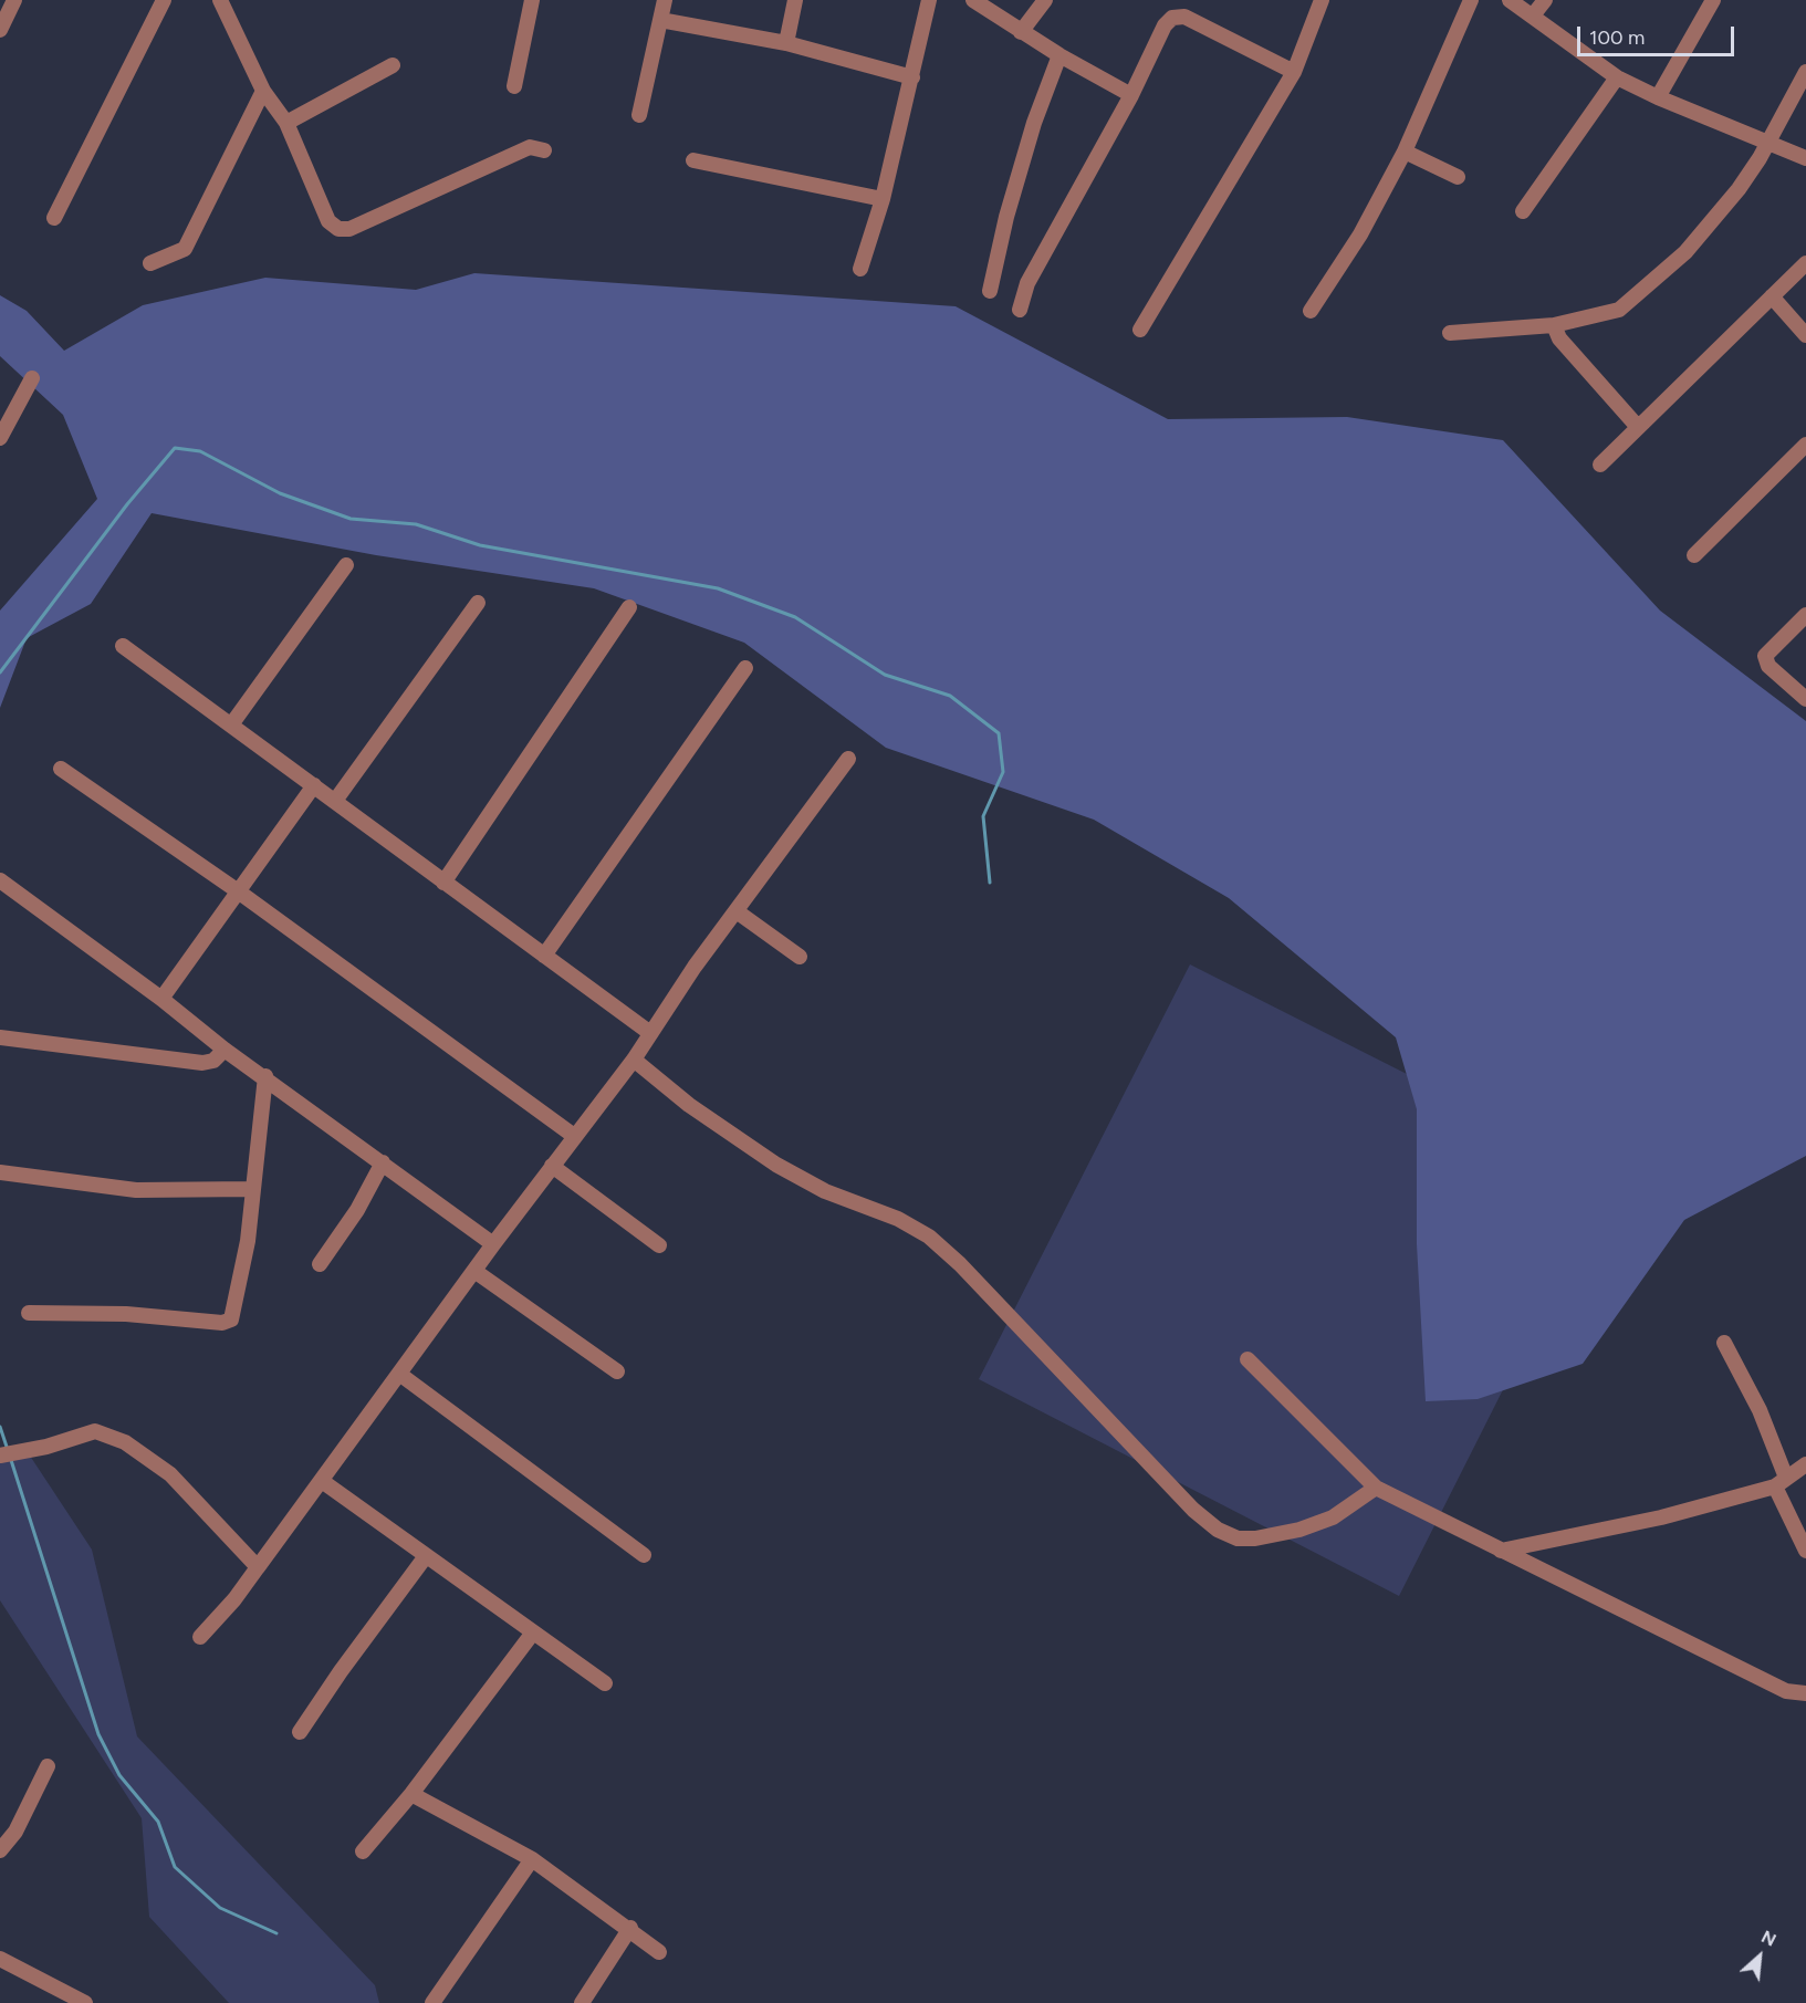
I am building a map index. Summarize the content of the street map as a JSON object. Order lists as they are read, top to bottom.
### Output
{
  "scale_bar": "100 m",
  "north": "top right"
}
